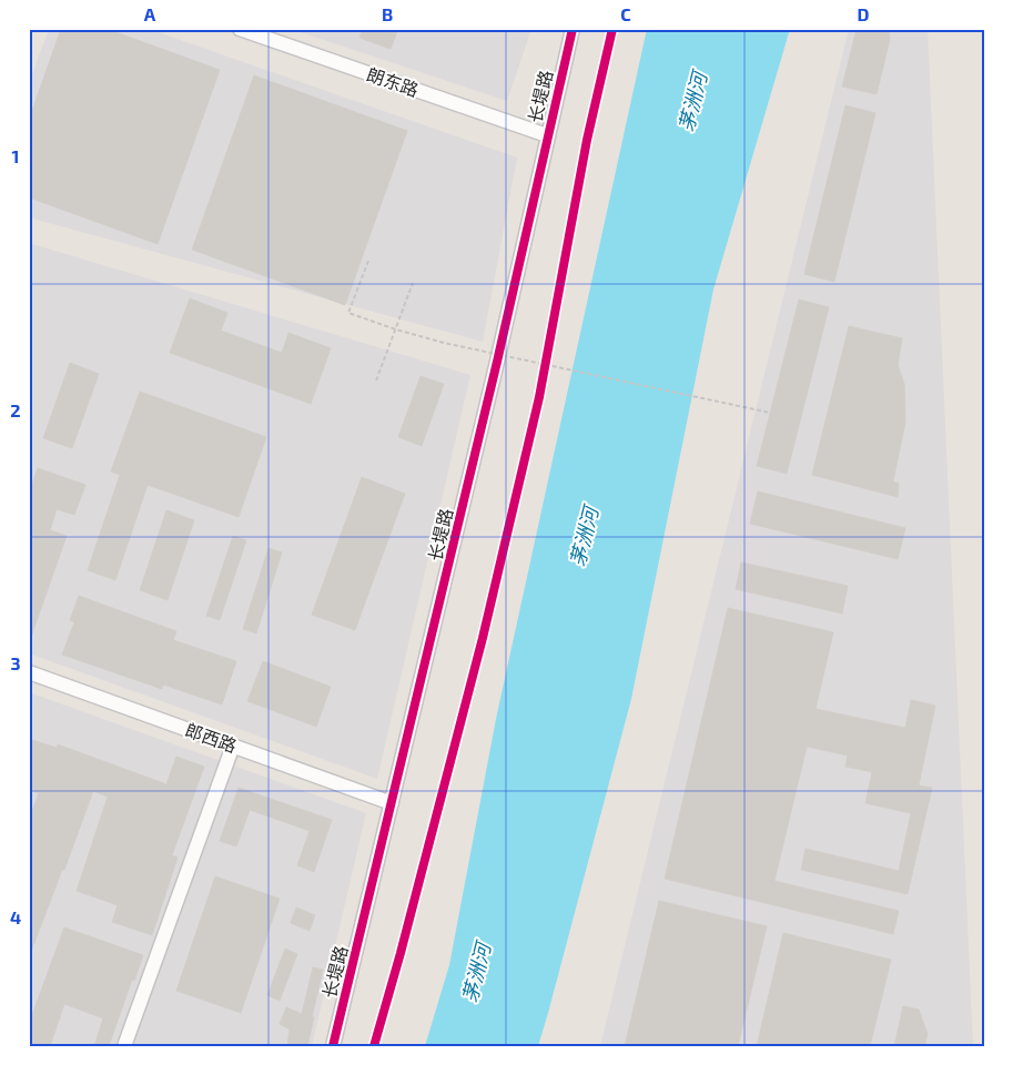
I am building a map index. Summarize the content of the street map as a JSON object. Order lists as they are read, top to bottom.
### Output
{
  "streets": {
    "street": ["朗东路", "长堤路", "郎西路"]
  },
  "crossings": [
    ["朗东路", "长堤路"],
    ["长堤路", "郎西路"]
  ],
  "water": ["茅洲河"],
  "grid": {
    "columns": [
      "A",
      "B",
      "C",
      "D"
    ],
    "rows": [
      "1",
      "2",
      "3",
      "4"
    ]
  }
}
